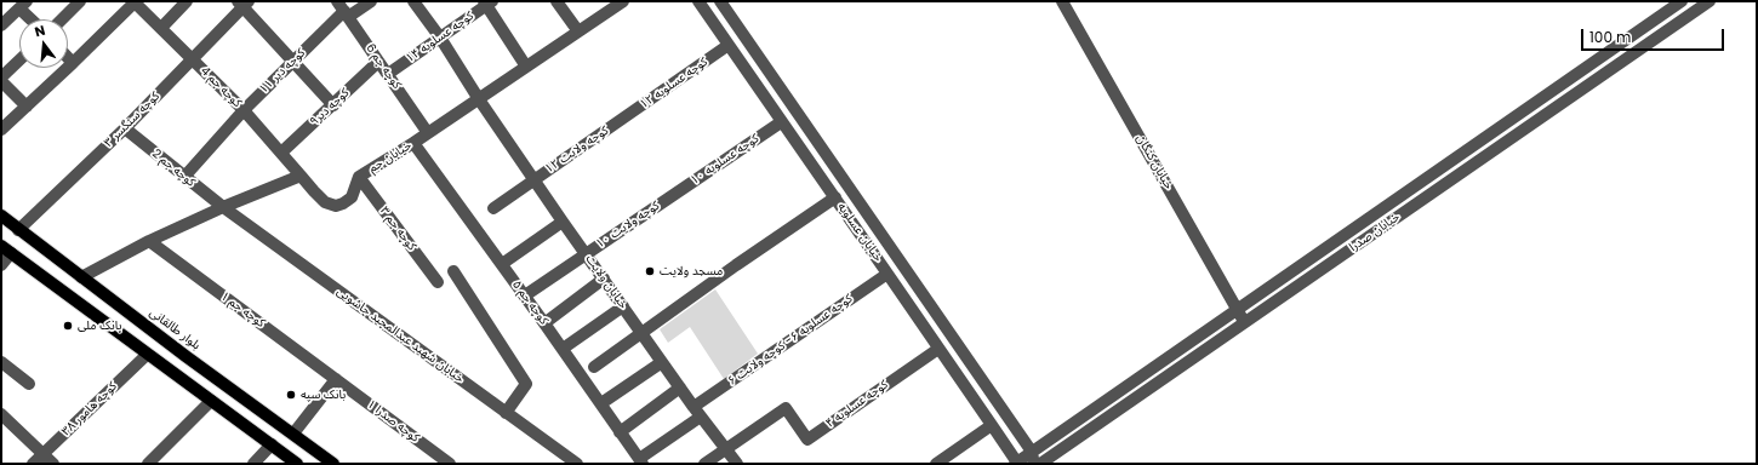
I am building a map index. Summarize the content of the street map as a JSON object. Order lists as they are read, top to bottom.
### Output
{
  "streets": {
    "main road": ["بلوار طالقانی"],
    "street": [
      "کوچه عسلویه ۱۴",
      "کوچه جم 6",
      "کوچه دیر ۱۱",
      "کوچه عسلویه ۱۲",
      "کوچه جم 4",
      "کوچه دیر۹",
      "کوچه سنگسر ۳",
      "کوچه ولایت ۱۲",
      "خیابان جم",
      "کوچه عسلویه ۱۰",
      "خیابان کنگان",
      "کوچه جم 2",
      "کوچه ولایت ۱۰",
      "کوچه جم ۳",
      "خیابان عسلویه",
      "خیابان صدرا",
      "خیابان ولایت",
      "کوچه جم ۵",
      "کوچه جم ۱",
      "خیابان شهید عبدالمجید جاشویی",
      "کوچه عسلویه ۶- کوچه ولایت ۶",
      "کوچه عسلویه ۴",
      "کوچه هامور ۳۸",
      "کوچه صدرا ۱"
    ]
  },
  "crossings": [
    ["کوچه عسلویه ۱۴", "کوچه جم 6"],
    ["کوچه عسلویه ۱۴", "خیابان ولایت"],
    ["کوچه جم 6", "کوچه دیر ۱۱"],
    ["کوچه جم 6", "کوچه دیر۹"],
    ["کوچه جم 6", "خیابان جم"],
    ["کوچه دیر ۱۱", "کوچه جم 4"],
    ["کوچه دیر ۱۱", "کوچه جم 2"],
    ["کوچه عسلویه ۱۲", "کوچه ولایت ۱۲"],
    ["کوچه عسلویه ۱۲", "خیابان عسلویه"],
    ["کوچه جم 4", "کوچه دیر۹"],
    ["کوچه جم 4", "کوچه سنگسر ۳"],
    ["کوچه جم 4", "خیابان جم"],
    ["کوچه سنگسر ۳", "کوچه جم 2"],
    ["کوچه سنگسر ۳", "بلوار طالقانی"],
    ["کوچه ولایت ۱۲", "خیابان ولایت"],
    ["خیابان جم", "کوچه جم ۳"],
    ["خیابان جم", "خیابان ولایت"],
    ["خیابان جم", "کوچه جم ۵"],
    ["کوچه عسلویه ۱۰", "کوچه ولایت ۱۰"],
    ["کوچه عسلویه ۱۰", "خیابان عسلویه"],
    ["خیابان کنگان", "خیابان صدرا"],
    ["کوچه جم 2", "خیابان شهید عبدالمجید جاشویی"],
    ["کوچه ولایت ۱۰", "خیابان ولایت"],
    ["کوچه ولایت ۱۰", "کوچه جم ۵"],
    ["خیابان عسلویه", "خیابان صدرا"],
    ["خیابان عسلویه", "کوچه عسلویه ۶- کوچه ولایت ۶"],
    ["خیابان عسلویه", "کوچه عسلویه ۴"],
    ["خیابان ولایت", "کوچه عسلویه ۶- کوچه ولایت ۶"],
    ["خیابان ولایت", "کوچه عسلویه ۴"],
    ["کوچه جم ۵", "کوچه عسلویه ۶- کوچه ولایت ۶"],
    ["کوچه جم ۱", "کوچه صدرا ۱"]
  ],
  "places": ["مسجد ولایت", "بانک ملی", "بانک سپه"],
  "scale_bar": "100 m",
  "north": "top"
}
